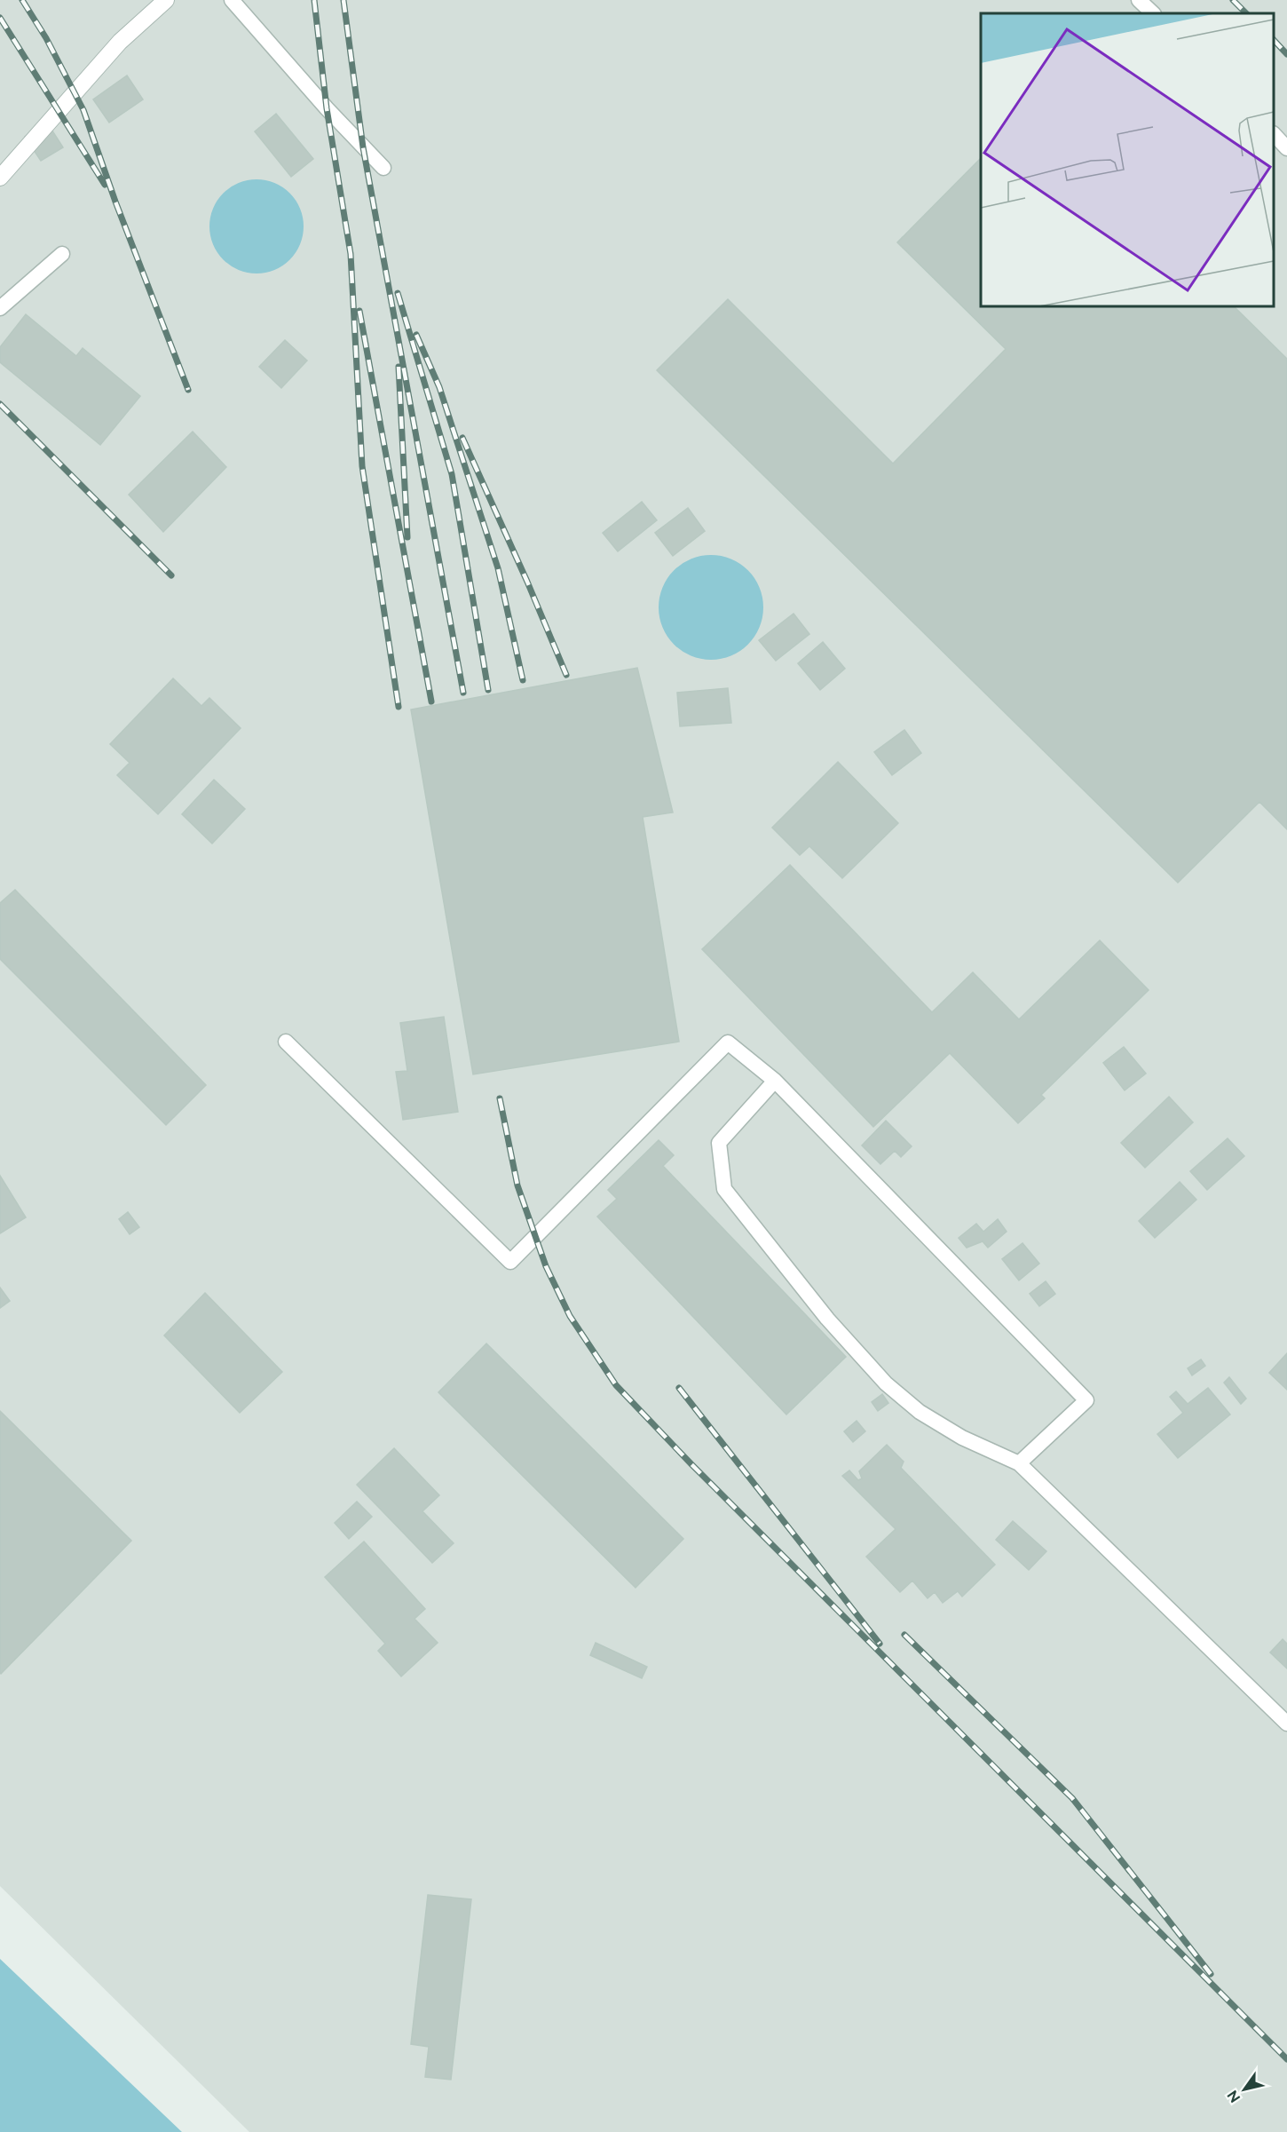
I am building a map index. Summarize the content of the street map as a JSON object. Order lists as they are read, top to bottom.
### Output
{
  "north": "bottom left"
}
